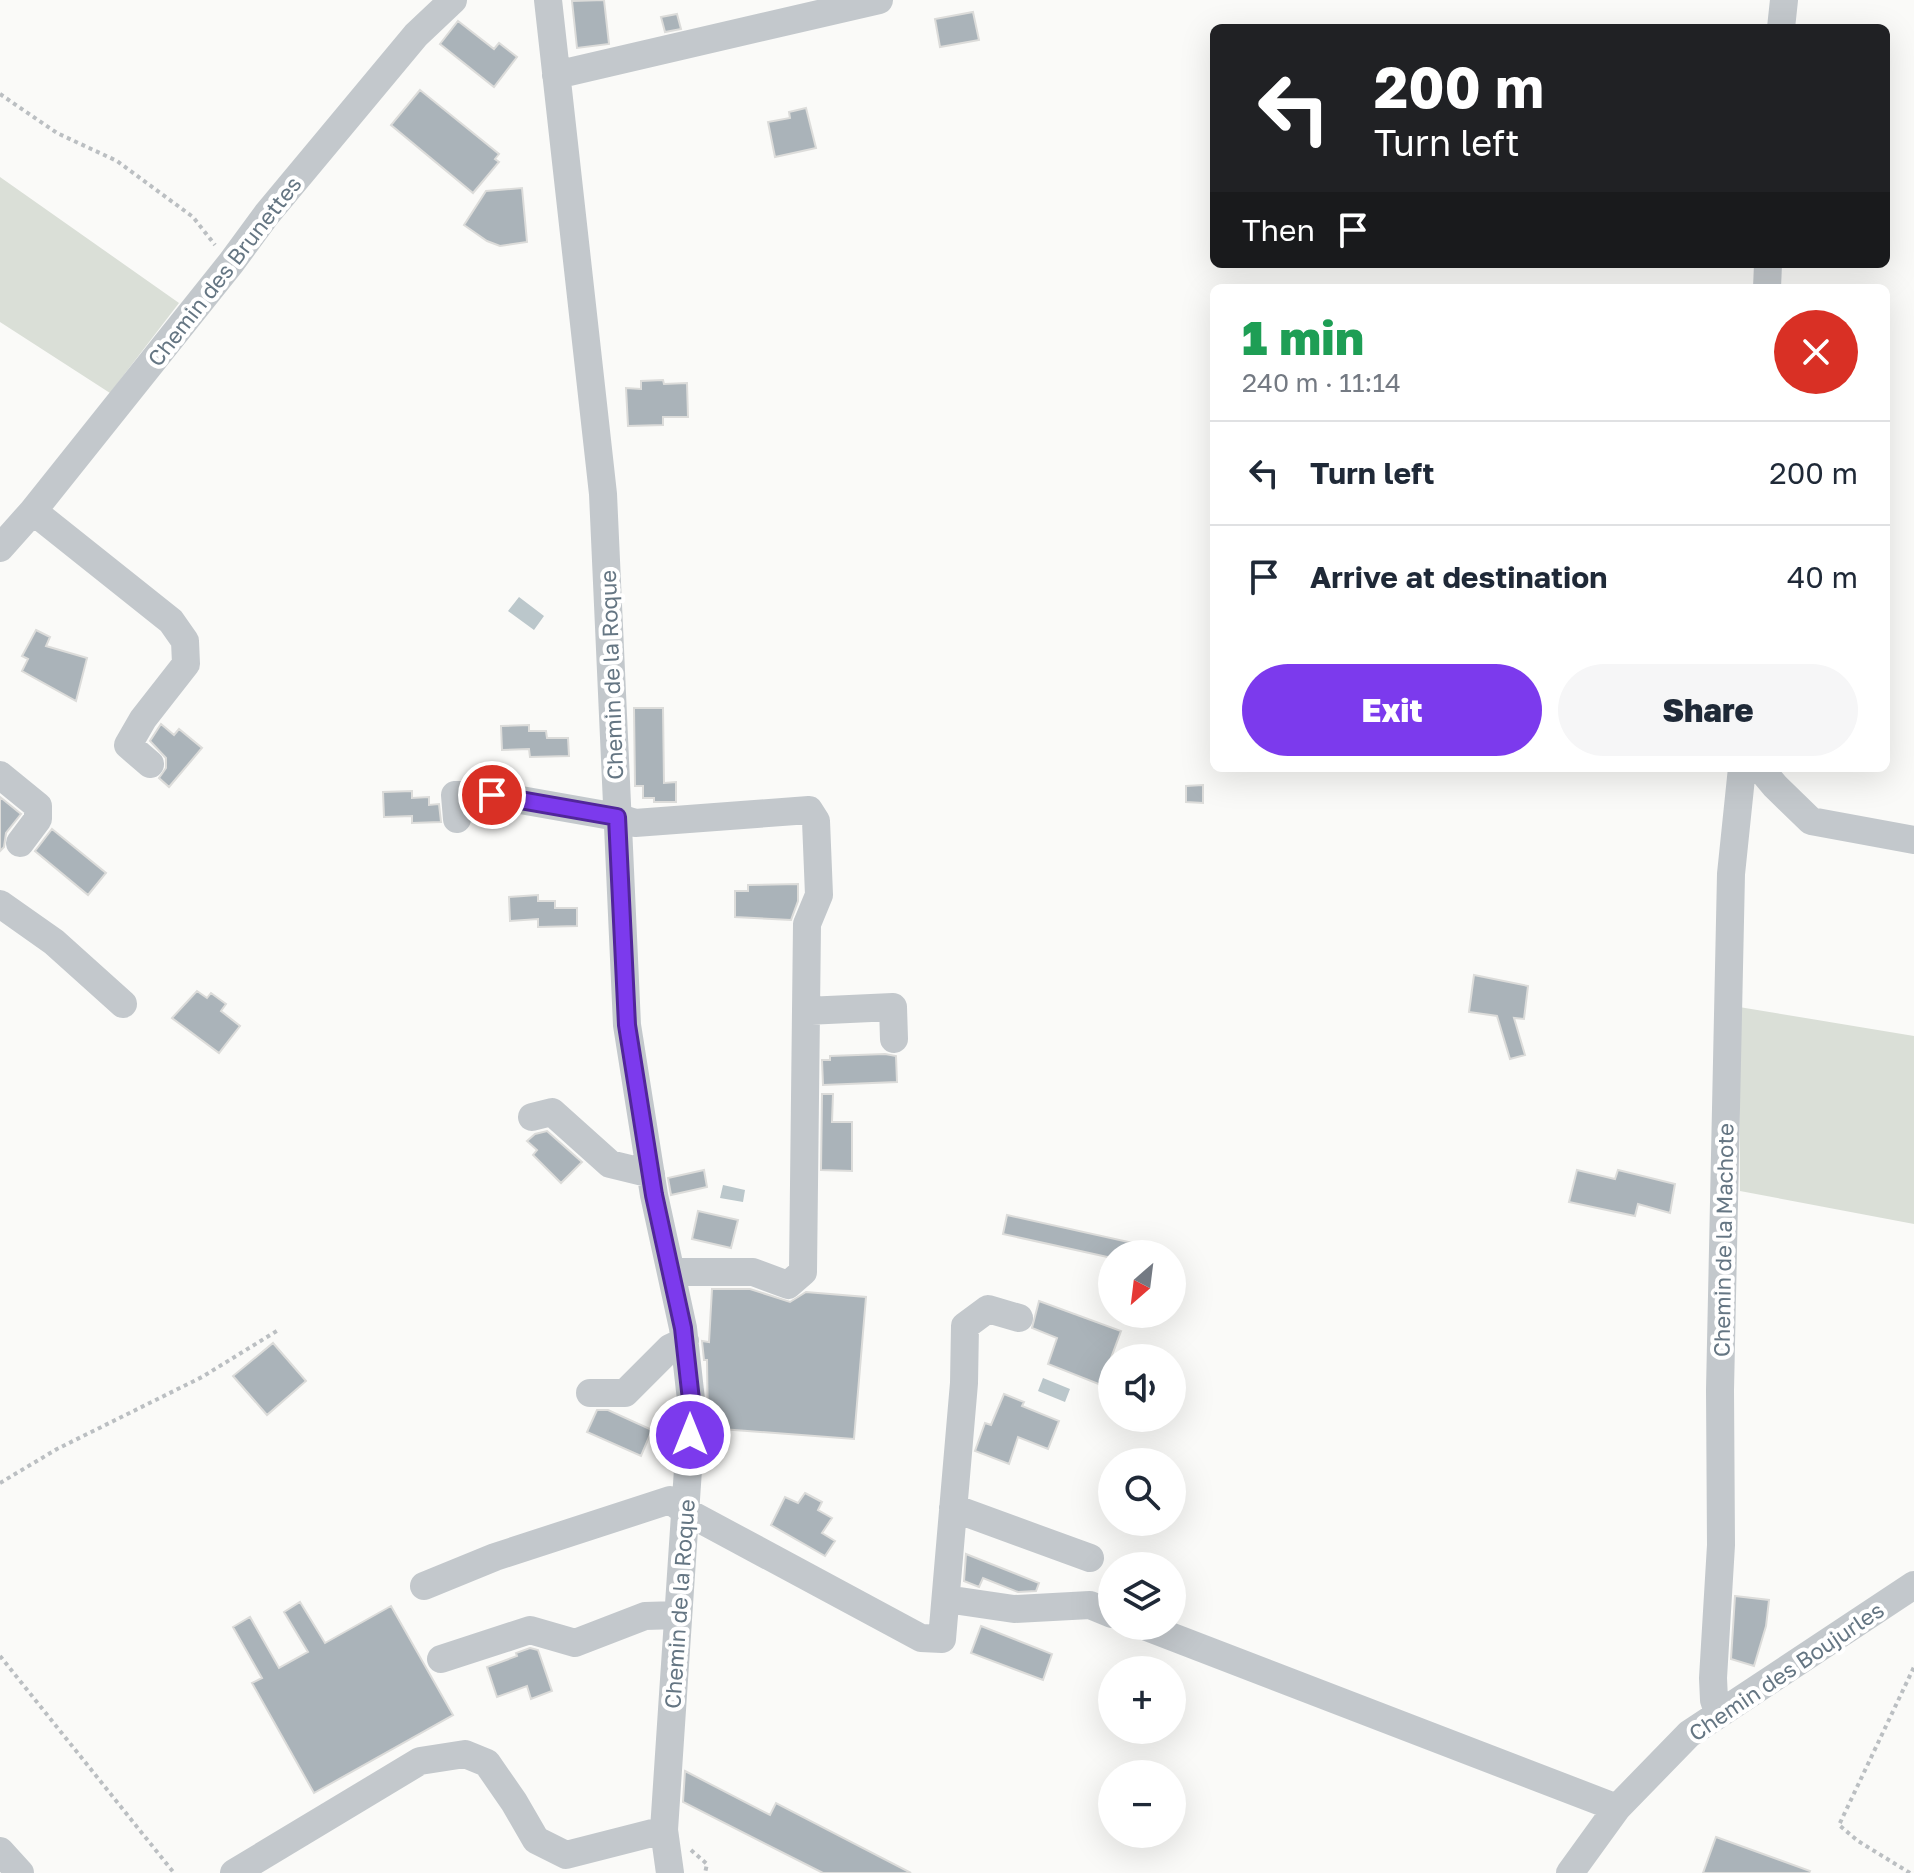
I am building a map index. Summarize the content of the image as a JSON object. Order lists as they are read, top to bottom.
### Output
{
  "streets": {
    "street": [
      "Chemin des Brunettes",
      "Chemin de la Roque",
      "Chemin de la Machote",
      "Chemin des Boujurles"
    ]
  },
  "crossings": [
    ["Chemin de la Machote", "Chemin des Boujurles"]
  ],
  "north": "bottom left",
  "page": {
    "turn": ["200 m", "Turn left"],
    "then": "Then",
    "heading": ["1 min", "240 m · 11:14"],
    "list": [
      {
        "name": "Turn left",
        "value": "200 m"
      },
      {
        "name": "Arrive at destination",
        "value": "40 m"
      }
    ],
    "buttons": ["Exit", "Share"],
    "map_buttons": ["+", "−"]
  }
}
